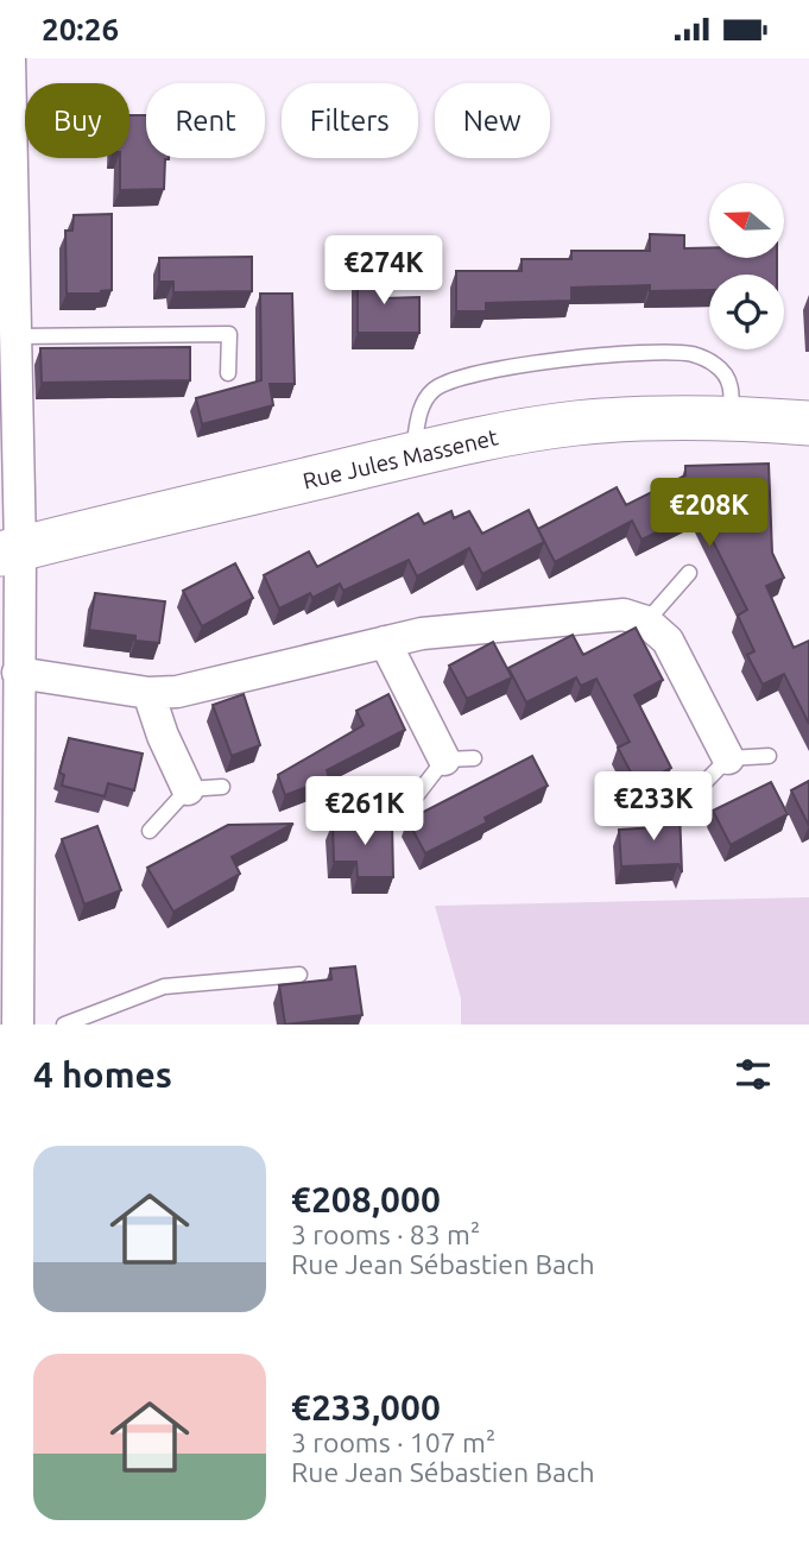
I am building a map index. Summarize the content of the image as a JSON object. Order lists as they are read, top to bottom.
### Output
{
  "streets": {
    "street": ["Rue Jules Massenet"]
  },
  "north": "left",
  "page": {
    "status": "20:26",
    "chip": [
      "Buy",
      "Rent",
      "Filters",
      "New"
    ],
    "price": [
      "€274K",
      "€208K",
      "€233K",
      "€261K"
    ],
    "heading": "4 homes",
    "list": [
      {
        "name": "€208,000",
        "note": "3 rooms · 83 m² · Rue Jean Sébastien Bach"
      },
      {
        "name": "€233,000",
        "note": "3 rooms · 107 m² · Rue Jean Sébastien Bach"
      }
    ]
  }
}
